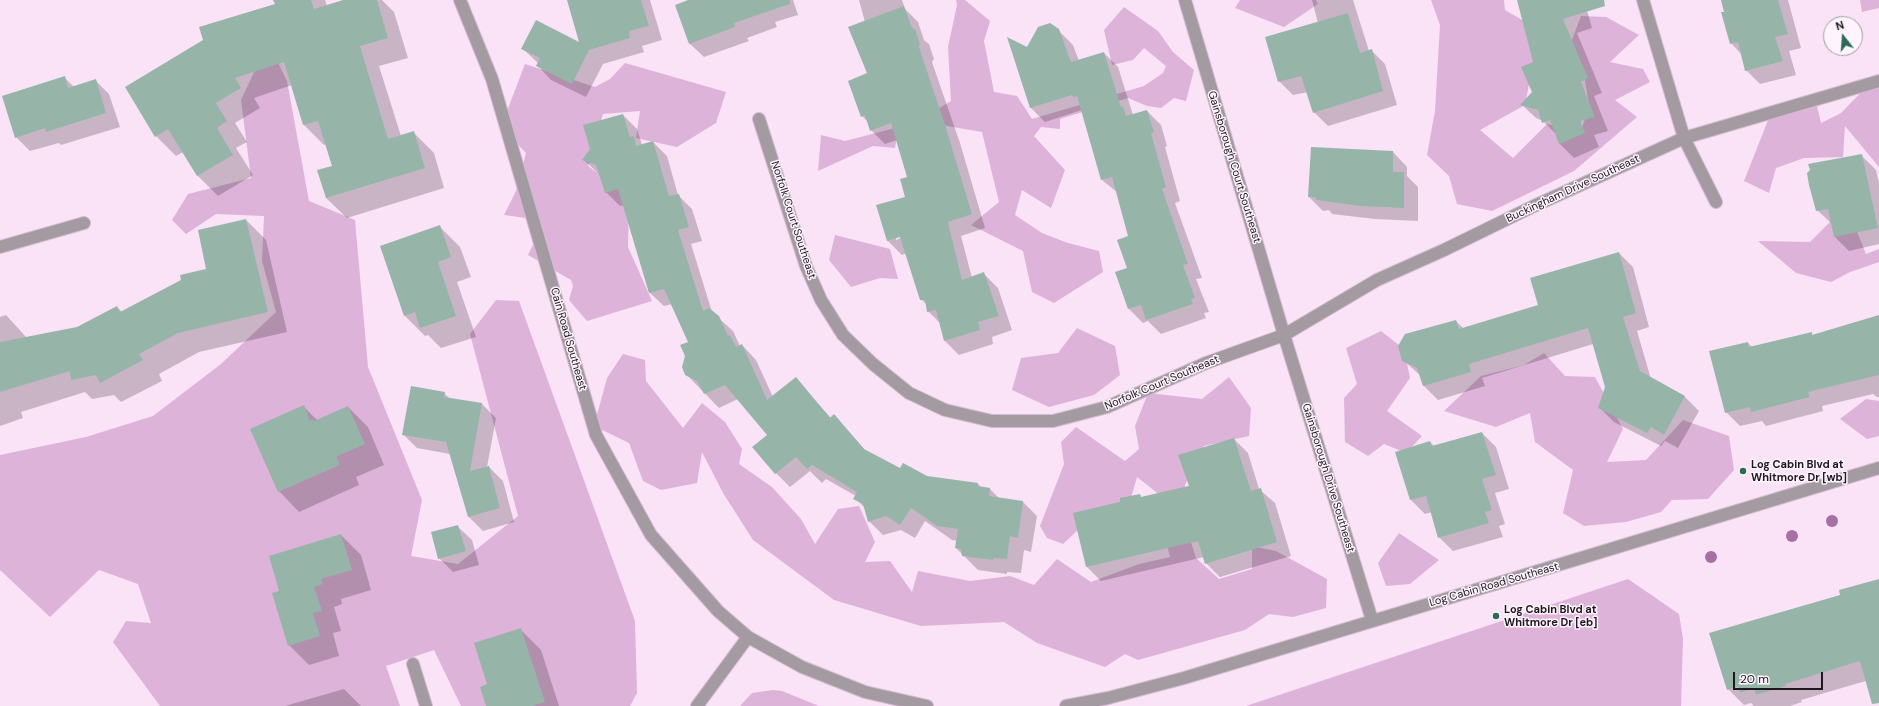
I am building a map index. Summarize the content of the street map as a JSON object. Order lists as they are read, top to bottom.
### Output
{
  "streets": {
    "street": [
      "Gainsborough Court Southeast",
      "Buckingham Drive Southeast",
      "Norfolk Court Southeast",
      "Cain Road Southeast",
      "Gainsborough Drive Southeast",
      "Log Cabin Road Southeast"
    ]
  },
  "crossings": [
    ["Gainsborough Court Southeast", "Buckingham Drive Southeast"],
    ["Gainsborough Court Southeast", "Norfolk Court Southeast"],
    ["Gainsborough Court Southeast", "Gainsborough Drive Southeast"],
    ["Buckingham Drive Southeast", "Norfolk Court Southeast"],
    ["Buckingham Drive Southeast", "Gainsborough Drive Southeast"],
    ["Norfolk Court Southeast", "Gainsborough Drive Southeast"],
    ["Gainsborough Drive Southeast", "Log Cabin Road Southeast"]
  ],
  "places": ["Log Cabin Blvd at Whitmore Dr [wb]", "Log Cabin Blvd at Whitmore Dr [eb]"],
  "scale_bar": "20 m",
  "north": "top"
}
